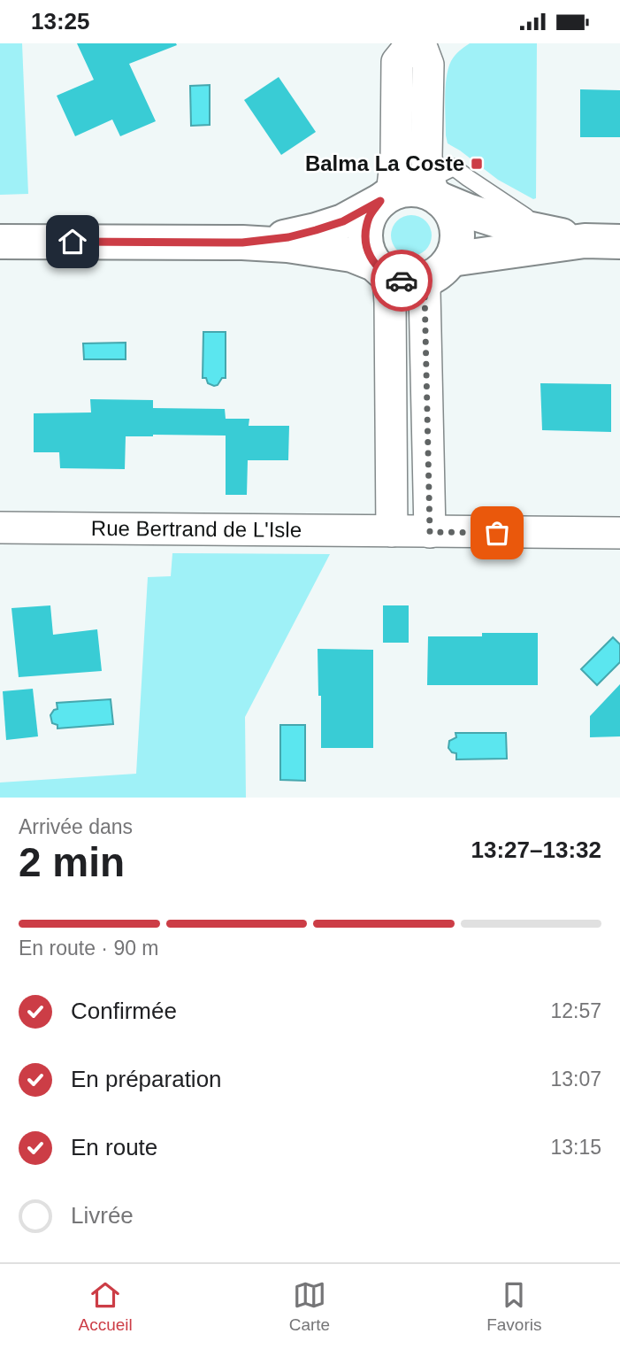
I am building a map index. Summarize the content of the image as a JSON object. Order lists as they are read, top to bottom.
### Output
{
  "streets": {
    "street": ["Rue Bertrand de L'Isle"]
  },
  "places": {
    "transit": ["Balma La Coste"]
  },
  "page": {
    "status": "13:25",
    "heading": ["2 min", "Arrivée dans", "13:27–13:32"],
    "bar": "En route · 90 m",
    "list": [
      ["Confirmée", "12:57"],
      ["En préparation", "13:07"],
      ["En route", "13:15"],
      "Livrée"
    ],
    "tabs": ["Accueil", "Carte", "Favoris"]
  }
}
